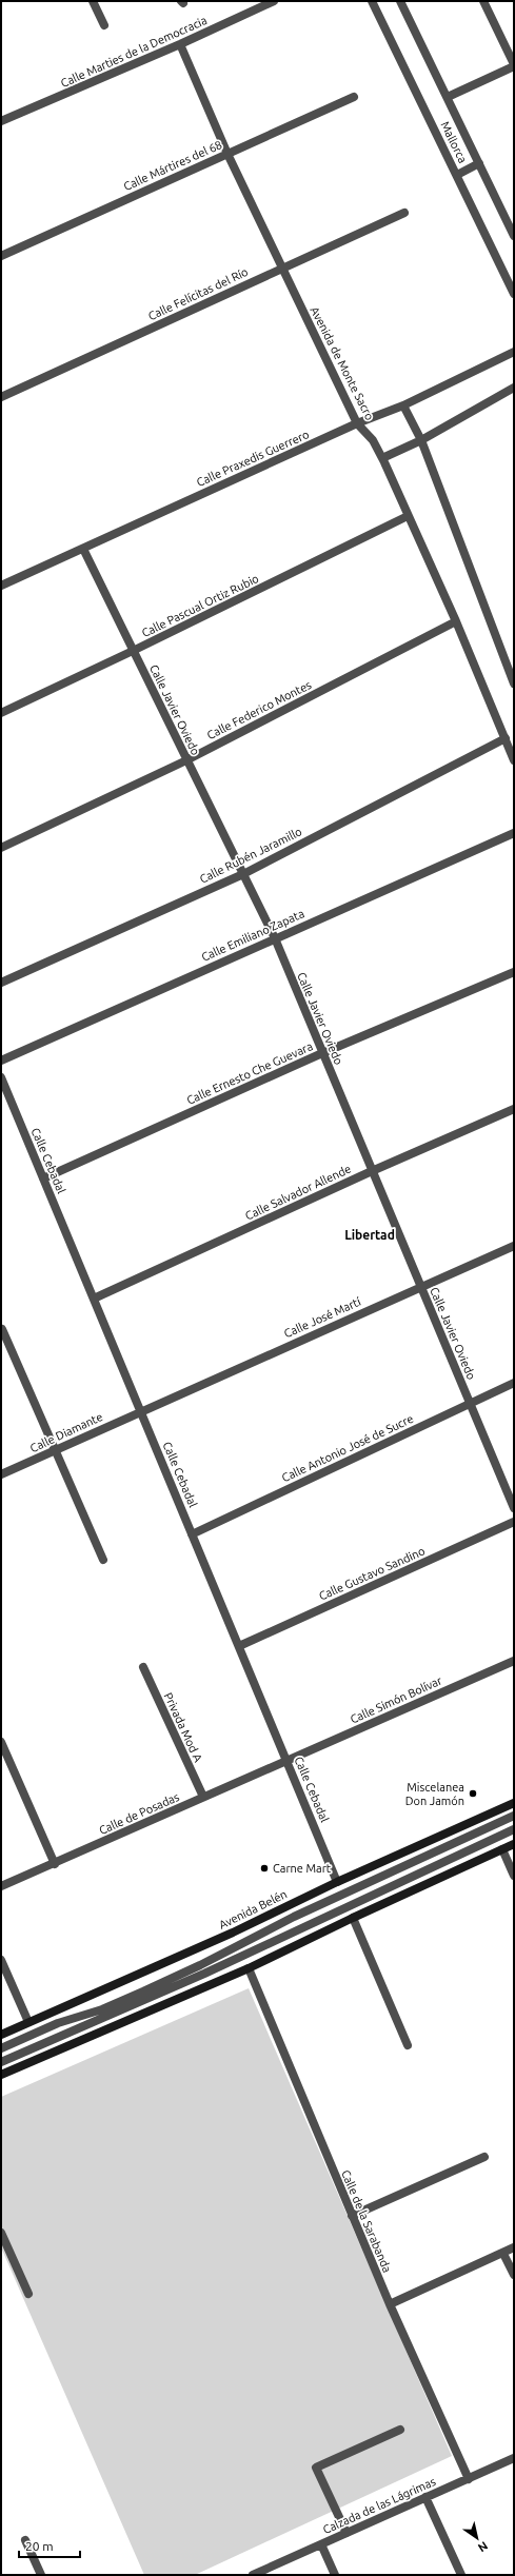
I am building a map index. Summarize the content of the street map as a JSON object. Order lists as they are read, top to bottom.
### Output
{
  "streets": {
    "main road": ["Avenida Belén"],
    "street": [
      "Calle Marties de la Democracia",
      "Mallorca",
      "Calle Mártires del 68",
      "Calle Felícitas del Río",
      "Avenida de Monte Sacro",
      "Calle Praxedis Guerrero",
      "Calle Pascual Ortiz Rubio",
      "Calle Javier Oviedo",
      "Calle Federico Montes",
      "Calle Rubén Jaramillo",
      "Calle Emiliano Zapata",
      "Calle Ernesto Che Guevara",
      "Calle Cebadal",
      "Calle Salvador Allende",
      "Calle José Martí",
      "Calle Diamante",
      "Calle Antonio José de Sucre",
      "Calle Gustavo Sandino",
      "Calle Simón Bolívar",
      "Privada Mod A",
      "Calle de Posadas",
      "Calle de la Sarabanda",
      "Calzada de las Lágrimas"
    ]
  },
  "crossings": [
    ["Calle Marties de la Democracia", "Avenida de Monte Sacro"],
    ["Calle Mártires del 68", "Avenida de Monte Sacro"],
    ["Calle Felícitas del Río", "Avenida de Monte Sacro"],
    ["Avenida de Monte Sacro", "Calle Praxedis Guerrero"],
    ["Avenida de Monte Sacro", "Calle Pascual Ortiz Rubio"],
    ["Avenida de Monte Sacro", "Calle Federico Montes"],
    ["Avenida de Monte Sacro", "Calle Rubén Jaramillo"],
    ["Calle Praxedis Guerrero", "Calle Javier Oviedo"],
    ["Calle Pascual Ortiz Rubio", "Calle Javier Oviedo"],
    ["Calle Javier Oviedo", "Calle Federico Montes"],
    ["Calle Javier Oviedo", "Calle Rubén Jaramillo"],
    ["Calle Javier Oviedo", "Calle Emiliano Zapata"],
    ["Calle Javier Oviedo", "Calle Ernesto Che Guevara"],
    ["Calle Javier Oviedo", "Calle Salvador Allende"],
    ["Calle Javier Oviedo", "Calle José Martí"],
    ["Calle Javier Oviedo", "Calle Antonio José de Sucre"],
    ["Calle Ernesto Che Guevara", "Calle Cebadal"],
    ["Calle Cebadal", "Calle Salvador Allende"],
    ["Calle Cebadal", "Calle José Martí"],
    ["Calle Cebadal", "Calle Diamante"],
    ["Calle Cebadal", "Calle Antonio José de Sucre"],
    ["Calle Cebadal", "Calle Gustavo Sandino"],
    ["Calle Cebadal", "Calle Simón Bolívar"],
    ["Calle Cebadal", "Calle de Posadas"],
    ["Calle Cebadal", "Avenida Belén"],
    ["Calle José Martí", "Calle Diamante"],
    ["Calle Simón Bolívar", "Calle de Posadas"],
    ["Privada Mod A", "Calle de Posadas"],
    ["Calle de la Sarabanda", "Calzada de las Lágrimas"]
  ],
  "districts": ["Libertad"],
  "places": ["Miscelanea Don Jamón", "Carne Mart"],
  "scale_bar": "20 m",
  "north": "bottom right"
}
